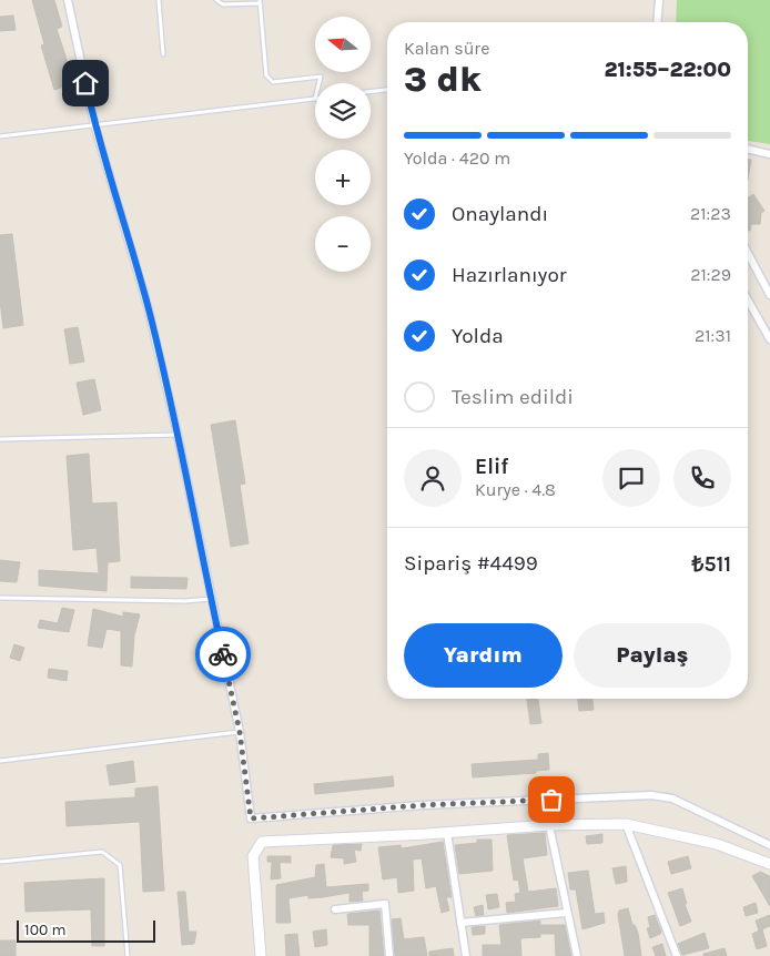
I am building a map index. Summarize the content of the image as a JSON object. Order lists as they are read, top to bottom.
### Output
{
  "scale_bar": "100 m",
  "north": "left",
  "page": {
    "map_buttons": ["+", "−"],
    "heading": ["3 dk", "Kalan süre", "21:55–22:00"],
    "panel": [
      "Elif",
      "Kurye · 4.8",
      "Sipariş #4499",
      "₺511"
    ],
    "bar": "Yolda · 420 m",
    "list": [
      ["Onaylandı", "21:23"],
      ["Hazırlanıyor", "21:29"],
      ["Yolda", "21:31"],
      "Teslim edildi"
    ],
    "buttons": ["Yardım", "Paylaş"],
    "scale": "100 m"
  }
}
